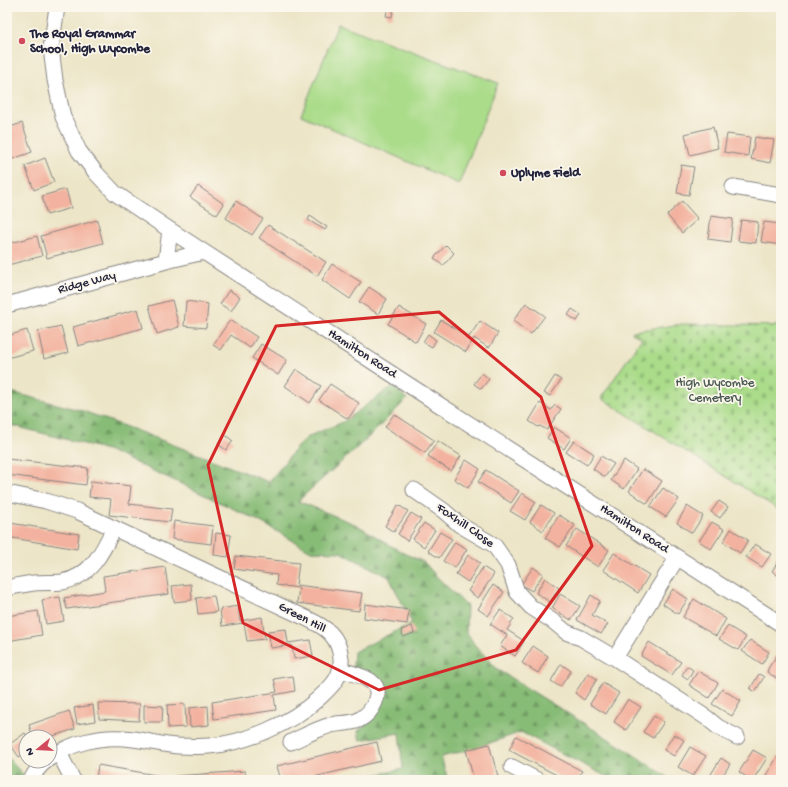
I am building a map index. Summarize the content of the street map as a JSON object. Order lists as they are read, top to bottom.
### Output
{
  "streets": {
    "street": [
      "Ridge Way",
      "Hamilton Road",
      "Foxhill Close",
      "Green Hill"
    ]
  },
  "crossings": [
    ["Ridge Way", "Hamilton Road"]
  ],
  "parks": ["High Wycombe Cemetery"],
  "places": ["The Royal Grammar School, High Wycombe", "Uplyme Field"],
  "north": "left"
}
